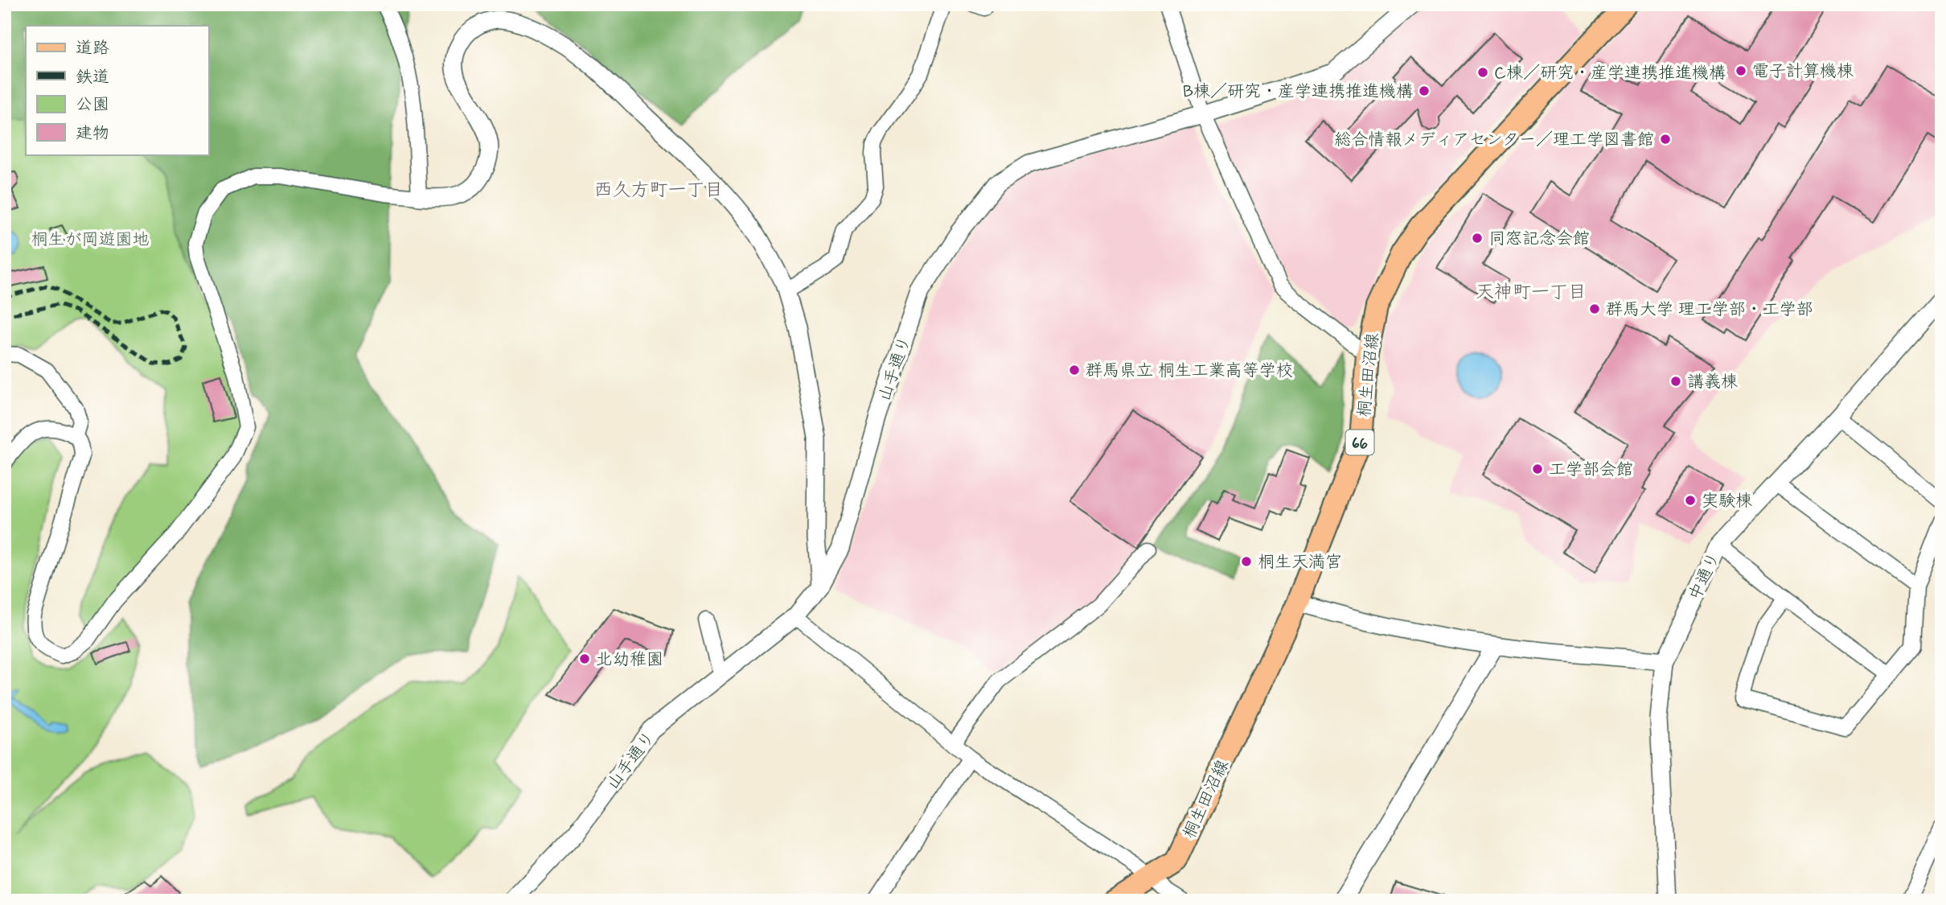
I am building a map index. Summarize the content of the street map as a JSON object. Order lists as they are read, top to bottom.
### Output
{
  "streets": {
    "main road": ["桐生田沼線", "66"],
    "street": ["山手通り", "中通り"]
  },
  "districts": ["西久方町一丁目", "天神町一丁目"],
  "parks": ["桐生が岡遊園地"],
  "places": [
    "電子計算機棟",
    "C棟／研究・産学連携推進機構",
    "B棟／研究・産学連携推進機構",
    "総合情報メディアセンター／理工学図書館",
    "同窓記念会館",
    "群馬大学 理工学部・工学部",
    "群馬県立 桐生工業高等学校",
    "講義棟",
    "工学部会館",
    "実験棟",
    "桐生天満宮",
    "北幼稚園"
  ],
  "legend": [
    "道路",
    "鉄道",
    "公園",
    "建物"
  ]
}
